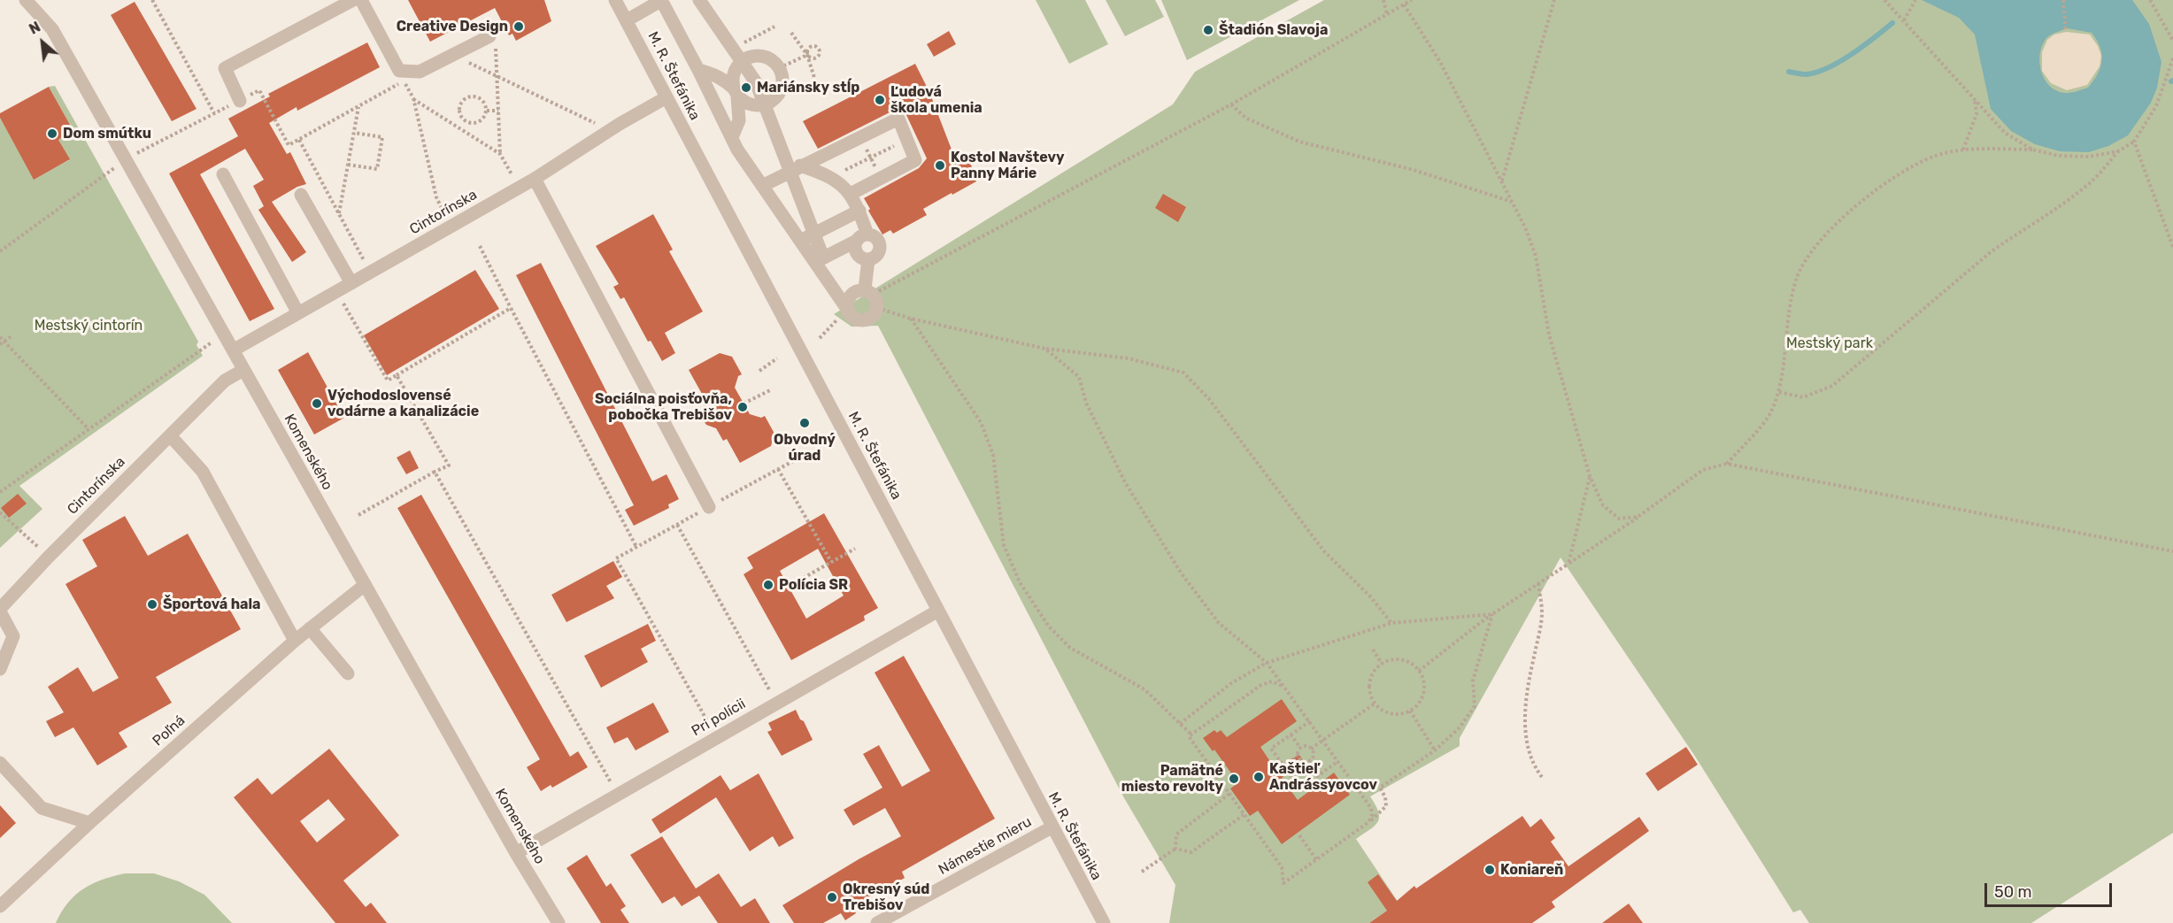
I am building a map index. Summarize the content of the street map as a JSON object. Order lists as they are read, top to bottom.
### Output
{
  "streets": {
    "street": [
      "M. R. Štefánika",
      "Cintorínska",
      "Komenského",
      "Pri polícii",
      "Poľná",
      "Námestie mieru"
    ]
  },
  "crossings": [
    ["M. R. Štefánika", "Cintorínska"],
    ["M. R. Štefánika", "Pri polícii"],
    ["M. R. Štefánika", "Námestie mieru"],
    ["Cintorínska", "Komenského"],
    ["Komenského", "Pri polícii"],
    ["Komenského", "Poľná"]
  ],
  "parks": ["Mestský cintorín", "Mestský park"],
  "places": [
    "Creative Design",
    "Štadión Slavoja",
    "Mariánsky stĺp",
    "Ľudová škola umenia",
    "Dom smútku",
    "Kostol Navštevy Panny Márie",
    "Východoslovensé vodárne a kanalizácie",
    "Sociálna poisťovňa, pobočka Trebišov",
    "Obvodný úrad",
    "Polícia SR",
    "Športová hala",
    "Kaštieľ Andrássyovcov",
    "Pamätné miesto revolty",
    "Koniareň",
    "Okresný súd Trebišov"
  ],
  "scale_bar": "50 m",
  "north": "top left"
}
